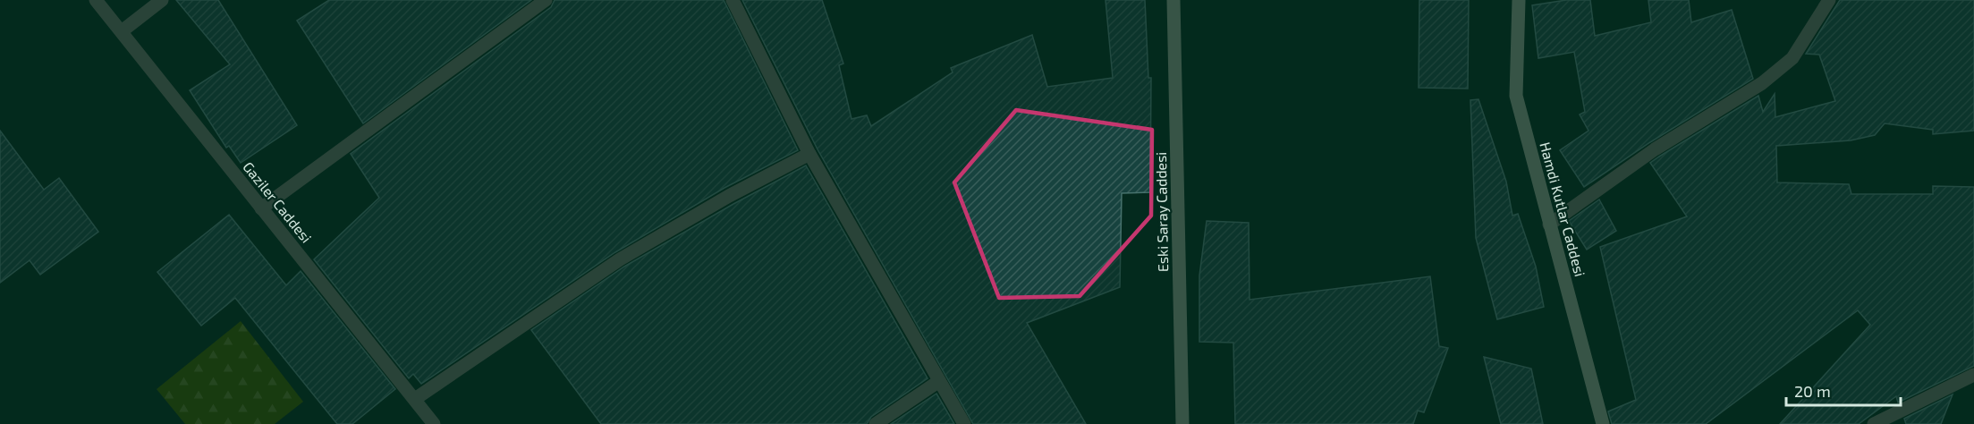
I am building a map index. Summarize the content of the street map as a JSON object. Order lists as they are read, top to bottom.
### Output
{
  "streets": {
    "street": ["Gaziler Caddesi", "Hamdi Kutlar Caddesi", "Eski Saray Caddesi"]
  },
  "scale_bar": "20 m"
}
